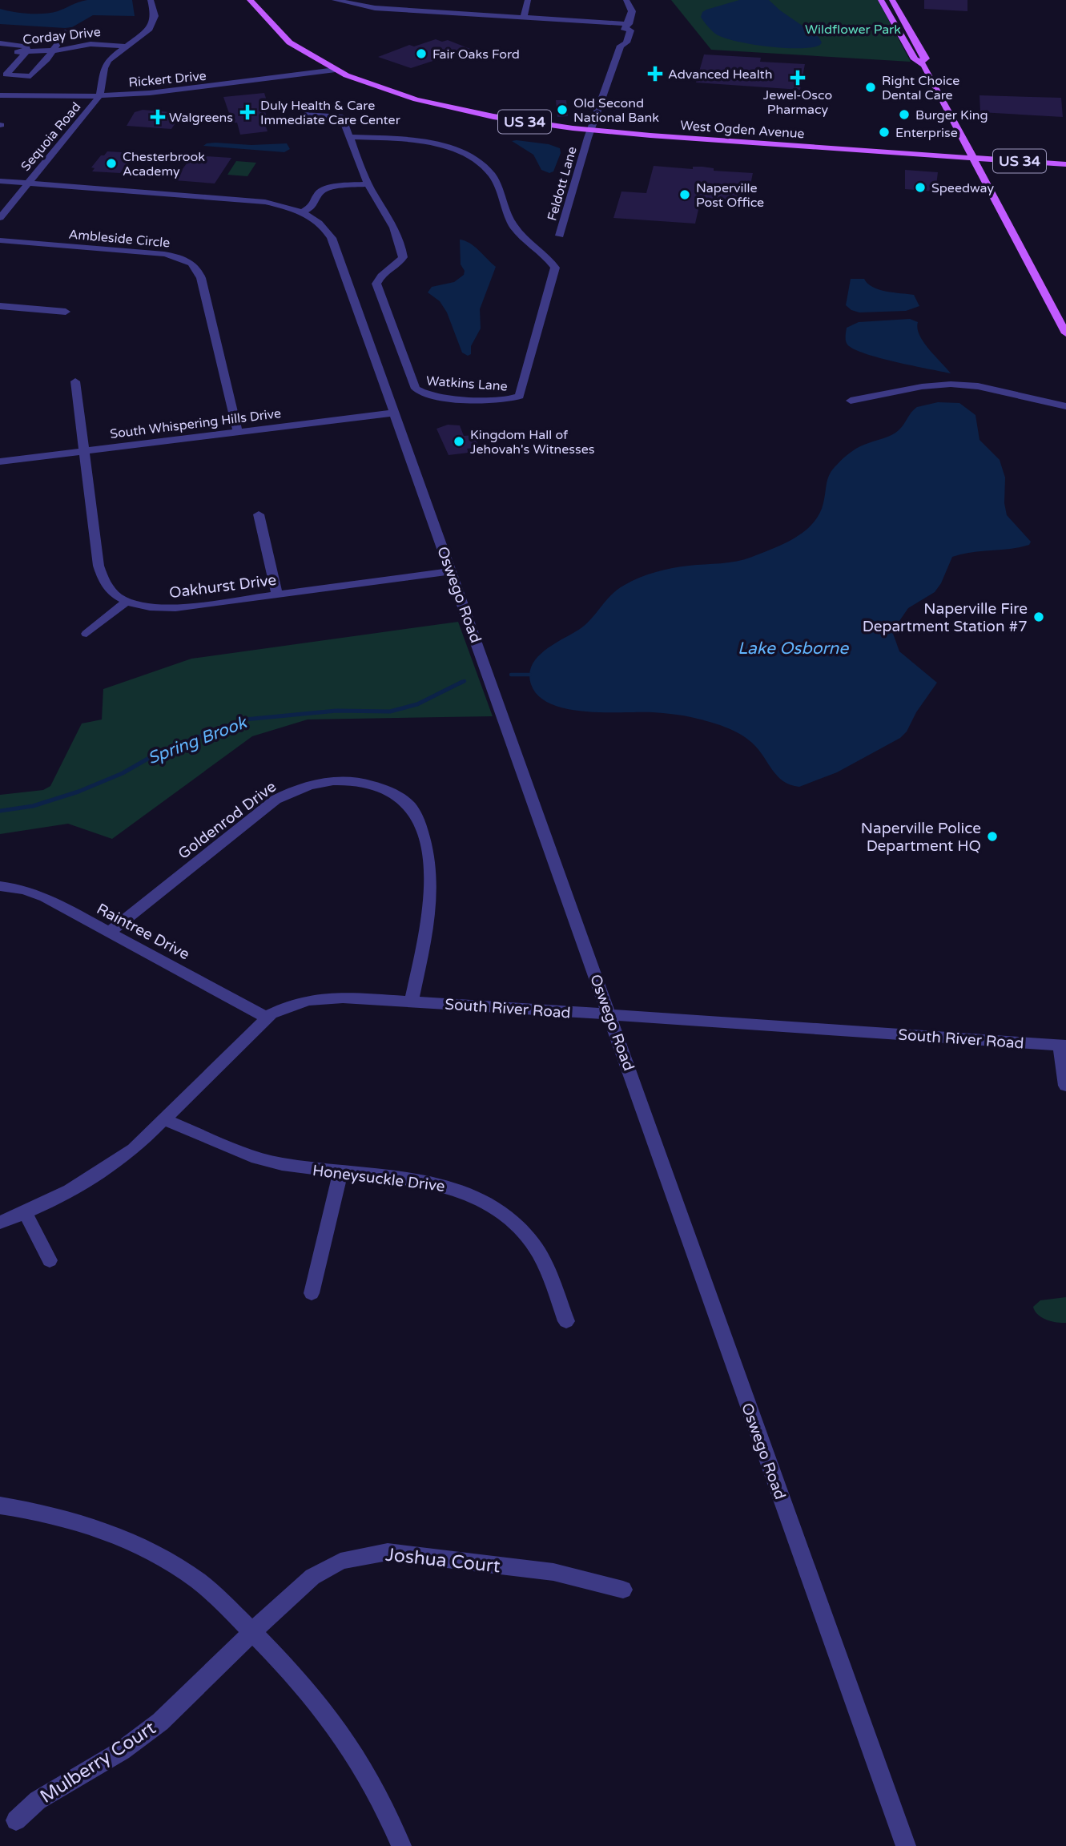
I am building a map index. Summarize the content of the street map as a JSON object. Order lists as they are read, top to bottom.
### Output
{
  "streets": {
    "main road": ["US 34", "West Ogden Avenue"],
    "street": [
      "Corday Drive",
      "Rickert Drive",
      "Sequoia Road",
      "Feldott Lane",
      "Ambleside Circle",
      "Watkins Lane",
      "South Whispering Hills Drive",
      "Oakhurst Drive",
      "Oswego Road",
      "Goldenrod Drive",
      "Raintree Drive",
      "South River Road",
      "Honeysuckle Drive",
      "Joshua Court",
      "Mulberry Court"
    ]
  },
  "crossings": [
    ["Rickert Drive", "West Ogden Avenue"],
    ["Rickert Drive", "Sequoia Road"],
    ["West Ogden Avenue", "Feldott Lane"],
    ["Sequoia Road", "Oswego Road"],
    ["Ambleside Circle", "South Whispering Hills Drive"],
    ["South Whispering Hills Drive", "Oakhurst Drive"],
    ["South Whispering Hills Drive", "Oswego Road"],
    ["Oakhurst Drive", "Oswego Road"],
    ["Oswego Road", "South River Road"],
    ["Goldenrod Drive", "Raintree Drive"],
    ["Goldenrod Drive", "South River Road"],
    ["Raintree Drive", "South River Road"],
    ["South River Road", "Honeysuckle Drive"],
    ["Joshua Court", "Mulberry Court"]
  ],
  "water": ["Lake Osborne", "Spring Brook"],
  "parks": ["Wildflower Park"],
  "places": {
    "other": [
      "Fair Oaks Ford",
      "Right Choice Dental Care",
      "Old Second National Bank",
      "Burger King",
      "Enterprise",
      "Chesterbrook Academy",
      "Speedway",
      "Naperville Post Office",
      "Kingdom Hall of Jehovah's Witnesses",
      "Naperville Fire Department Station #7",
      "Naperville Police Department HQ"
    ],
    "health": [
      "Advanced Health",
      "Jewel-Osco Pharmacy",
      "Duly Health & Care Immediate Care Center",
      "Walgreens"
    ]
  }
}
